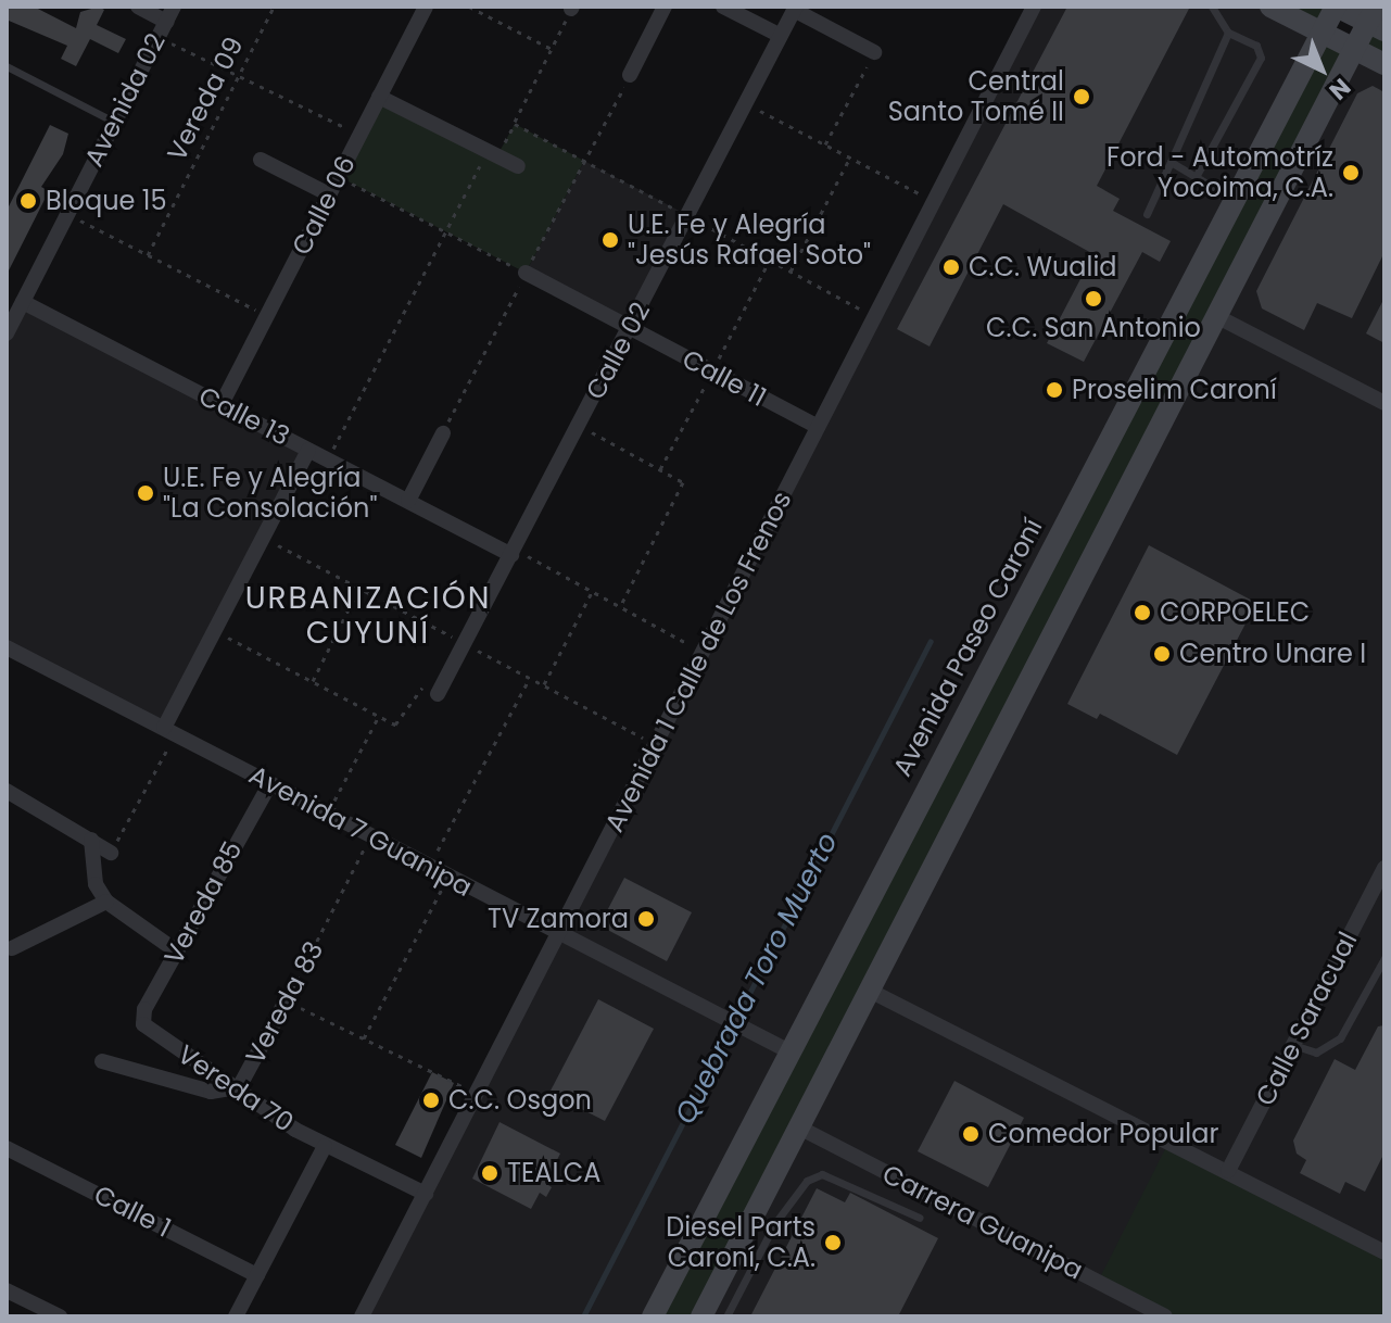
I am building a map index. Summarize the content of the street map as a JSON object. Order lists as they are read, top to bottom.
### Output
{
  "streets": {
    "street": [
      "Avenida 02",
      "Calle 06",
      "Calle 02",
      "Calle 11",
      "Calle 13",
      "Avenida Paseo Caroní",
      "Avenida 1 Calle de Los Frenos",
      "Avenida 7 Guanipa",
      "Vereda 85",
      "Vereda 83",
      "Calle Saracual",
      "Vereda 70",
      "Calle 1",
      "Carrera Guanipa"
    ],
    "path": ["Vereda 09"]
  },
  "crossings": [
    ["Avenida 02", "Calle 13"],
    ["Calle 06", "Calle 13"],
    ["Calle 02", "Calle 11"],
    ["Calle 02", "Calle 13"],
    ["Calle 11", "Avenida 1 Calle de Los Frenos"],
    ["Avenida Paseo Caroní", "Avenida 7 Guanipa"],
    ["Avenida 1 Calle de Los Frenos", "Avenida 7 Guanipa"],
    ["Avenida 1 Calle de Los Frenos", "Vereda 70"],
    ["Avenida 7 Guanipa", "Vereda 85"],
    ["Avenida 7 Guanipa", "Vereda 83"],
    ["Vereda 85", "Vereda 70"],
    ["Vereda 83", "Vereda 70"]
  ],
  "districts": ["URBANIZACIÓN CUYUNÍ"],
  "water": ["Quebrada Toro Muerto"],
  "places": [
    "Central Santo Tomé II",
    "Ford - Automotríz Yocoima, C.A.",
    "Bloque 15",
    "U.E. Fe y Alegría \"Jesús Rafael Soto\"",
    "C.C. Wualid",
    "C.C. San Antonio",
    "Proselim Caroní",
    "U.E. Fe y Alegría \"La Consolación\"",
    "CORPOELEC",
    "Centro Unare I",
    "TV Zamora",
    "C.C. Osgon",
    "Comedor Popular",
    "TEALCA",
    "Diesel Parts Caroní, C.A."
  ],
  "north": "bottom right"
}
